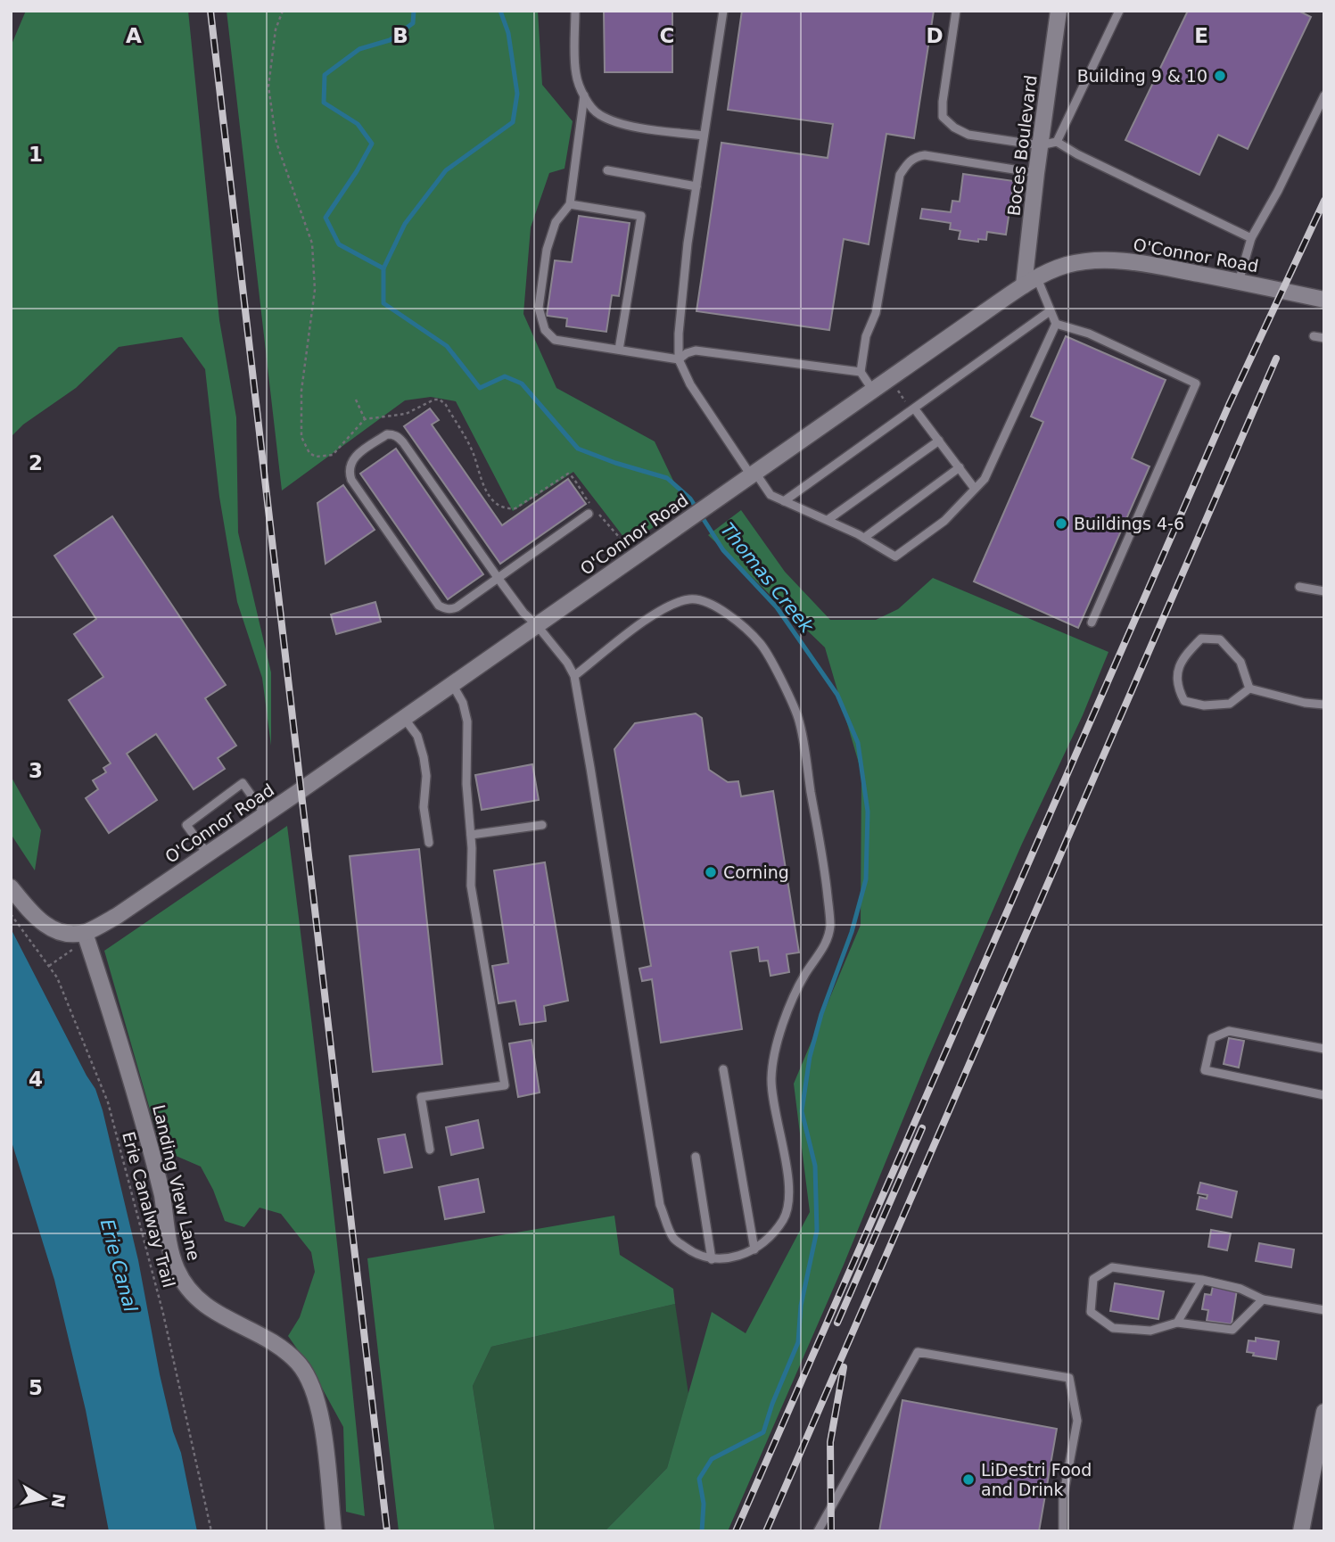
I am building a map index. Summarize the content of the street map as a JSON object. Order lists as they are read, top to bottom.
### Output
{
  "streets": {
    "street": ["Boces Boulevard", "O'Connor Road", "Landing View Lane"],
    "path": ["Erie Canalway Trail"]
  },
  "crossings": [
    ["Boces Boulevard", "O'Connor Road"],
    ["O'Connor Road", "Landing View Lane"]
  ],
  "water": ["Thomas Creek", "Erie Canal"],
  "places": [
    "Building 9 & 10",
    "Buildings 4-6",
    "Corning",
    "LiDestri Food and Drink"
  ],
  "north": "right",
  "grid": {
    "columns": [
      "A",
      "B",
      "C",
      "D",
      "E"
    ],
    "rows": [
      "1",
      "2",
      "3",
      "4",
      "5"
    ]
  }
}
